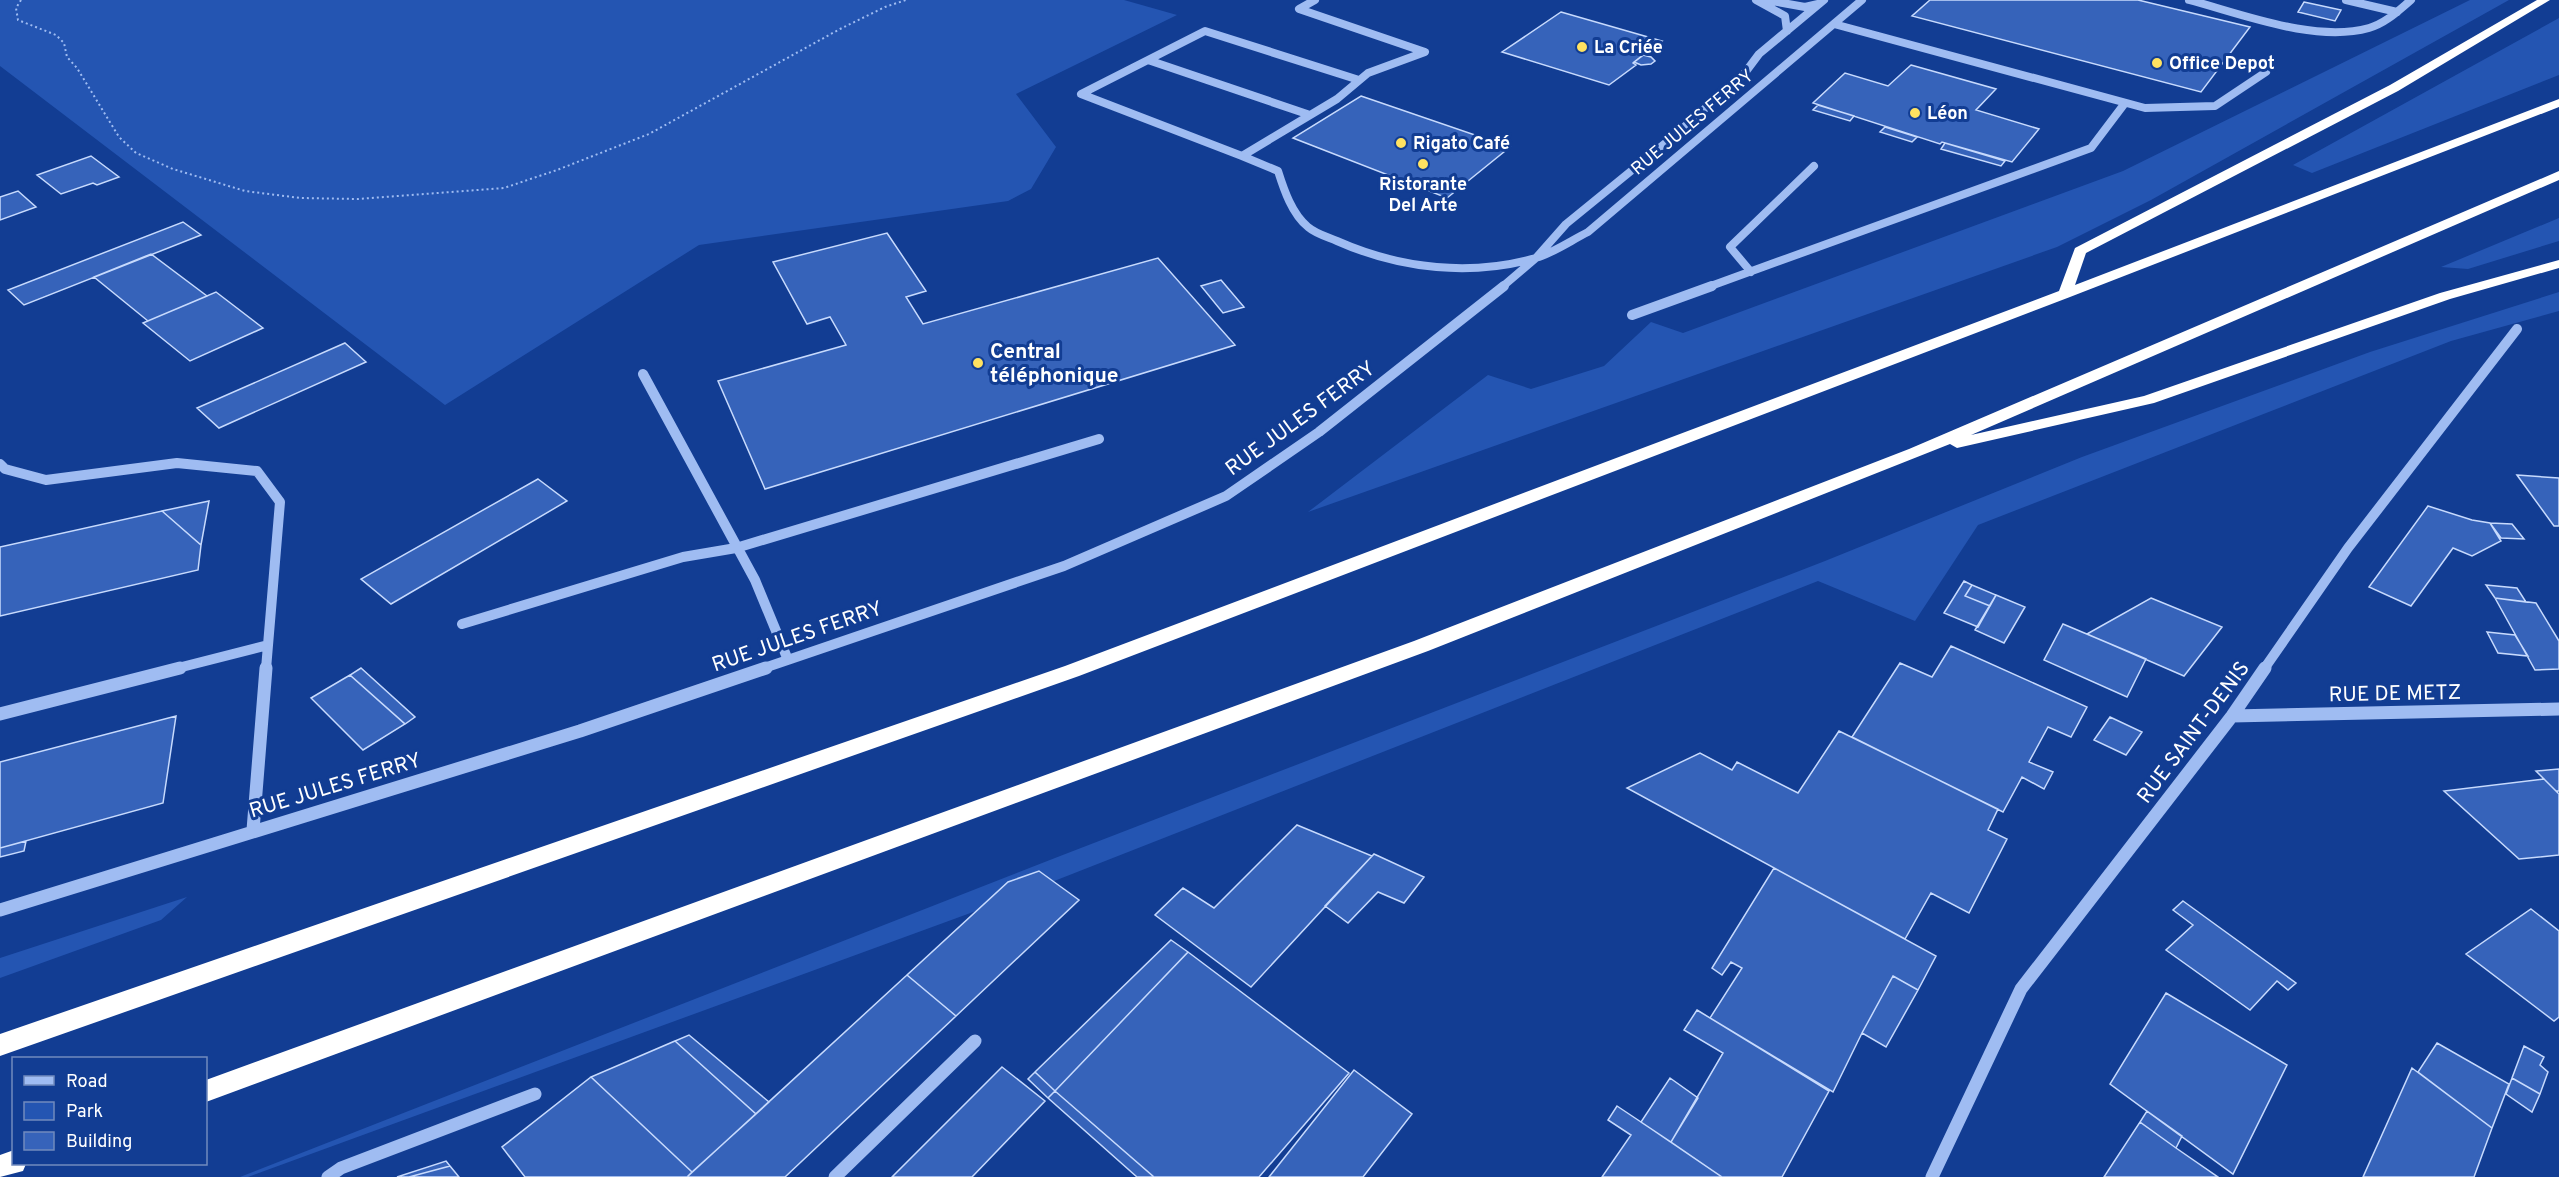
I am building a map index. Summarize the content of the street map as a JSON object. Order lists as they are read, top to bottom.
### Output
{
  "streets": {
    "street": ["RUE JULES FERRY", "RUE DE METZ", "RUE SAINT-DENIS"]
  },
  "crossings": [
    ["RUE DE METZ", "RUE SAINT-DENIS"]
  ],
  "places": [
    "La Criée",
    "Office Depot",
    "Léon",
    "Rigato Café",
    "Ristorante Del Arte",
    "Central téléphonique"
  ],
  "legend": ["Road", "Park", "Building"]
}
